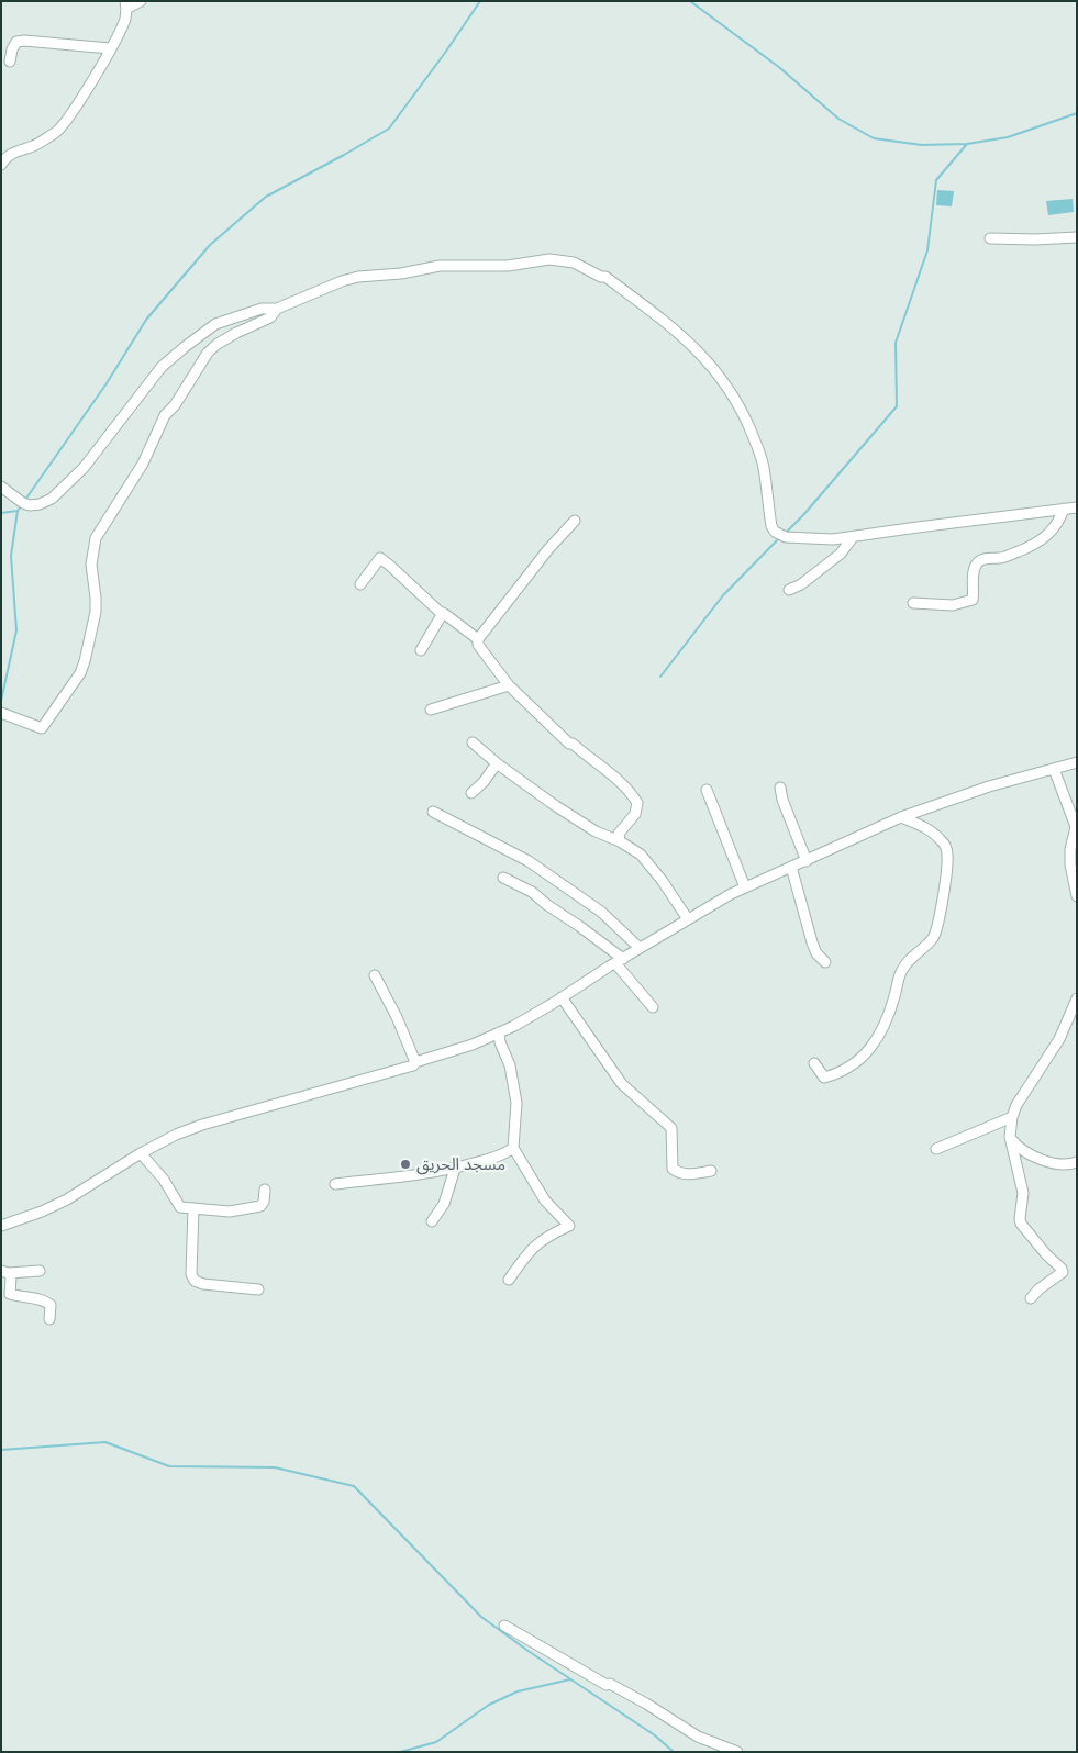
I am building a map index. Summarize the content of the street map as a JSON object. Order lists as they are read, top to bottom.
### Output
{
  "places": ["مسجد الحريق"]
}
